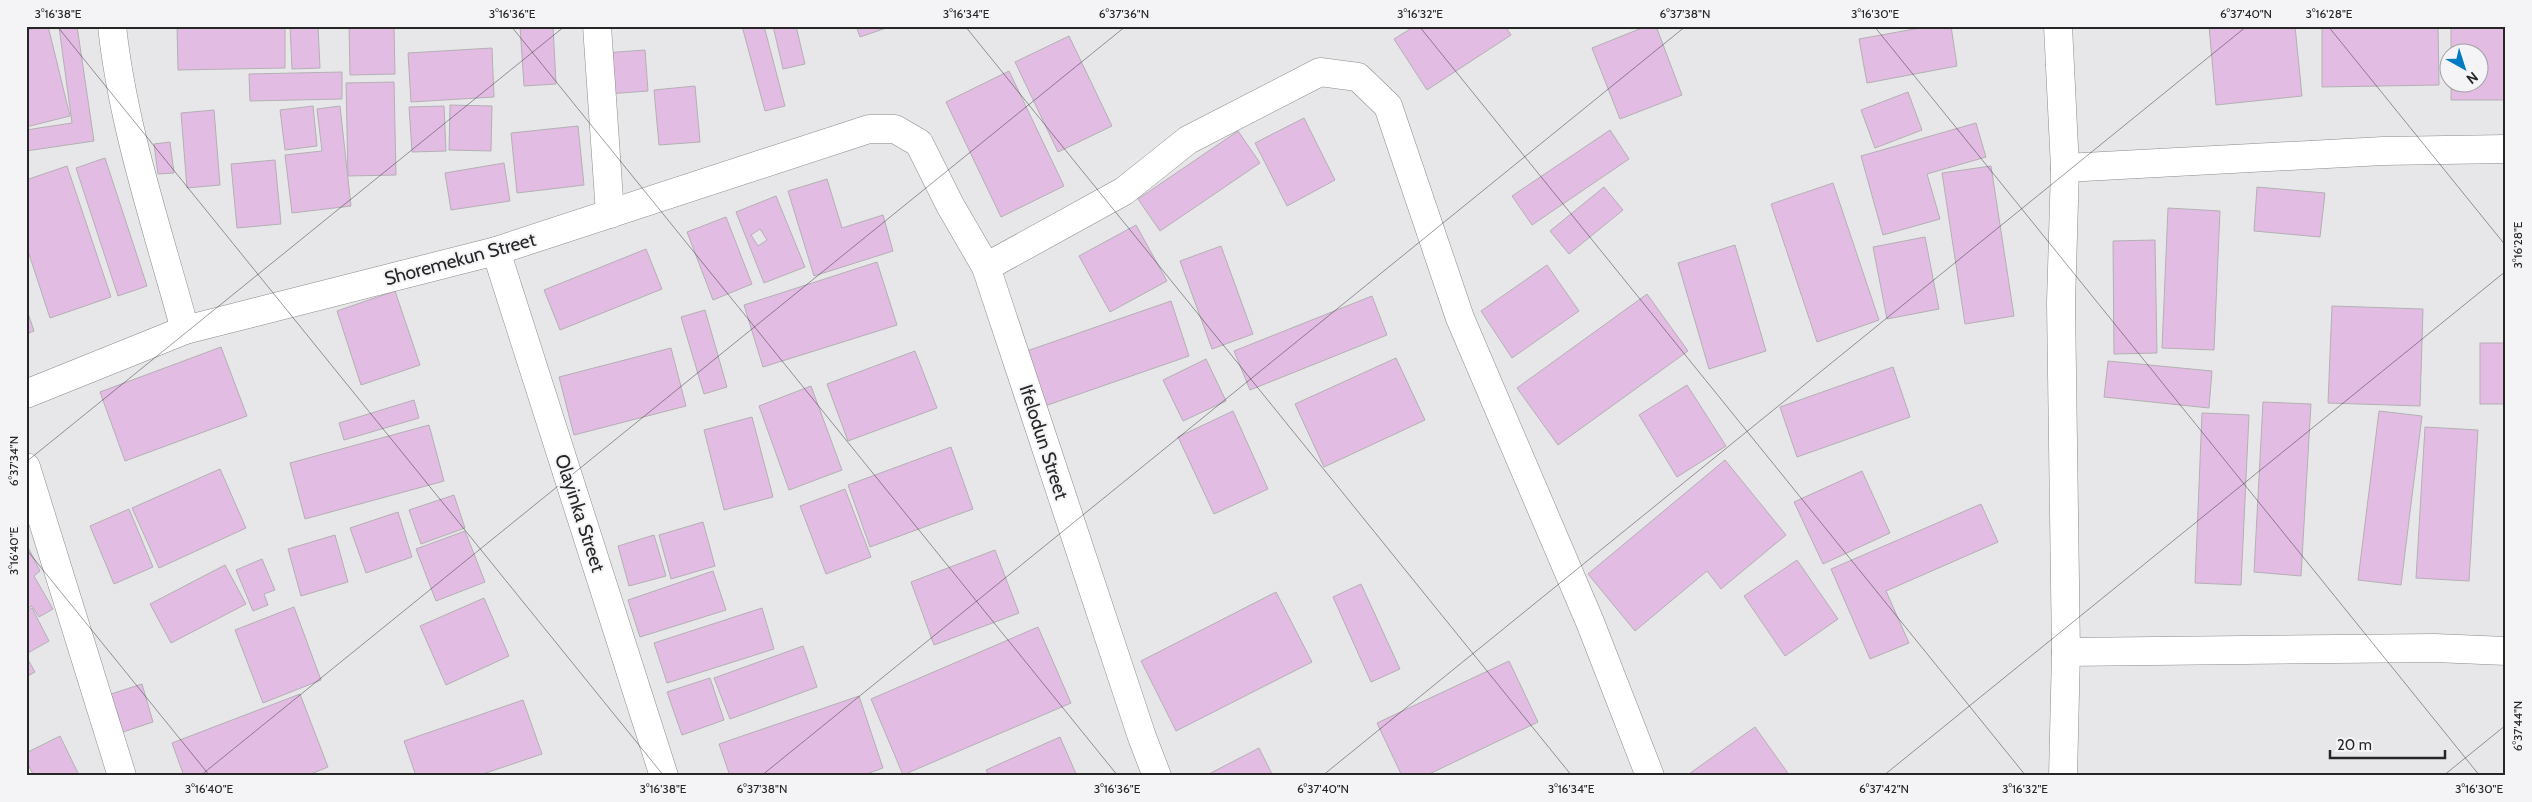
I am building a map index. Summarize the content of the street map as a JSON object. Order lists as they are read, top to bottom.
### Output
{
  "streets": {
    "street": ["Shoremekun Street", "Ifelodun Street", "Olayinka Street"]
  },
  "crossings": [
    ["Shoremekun Street", "Ifelodun Street"],
    ["Shoremekun Street", "Olayinka Street"]
  ],
  "scale_bar": "20 m",
  "north": "bottom right",
  "coordinates": [
    "3°16'38\"E",
    "3°16'36\"E",
    "3°16'34\"E",
    "6°37'36\"N",
    "3°16'32\"E",
    "6°37'38\"N",
    "3°16'30\"E",
    "6°37'40\"N",
    "3°16'28\"E",
    "6°37'34\"N",
    "3°16'40\"E",
    "6°37'44\"N",
    "6°37'42\"N"
  ]
}
